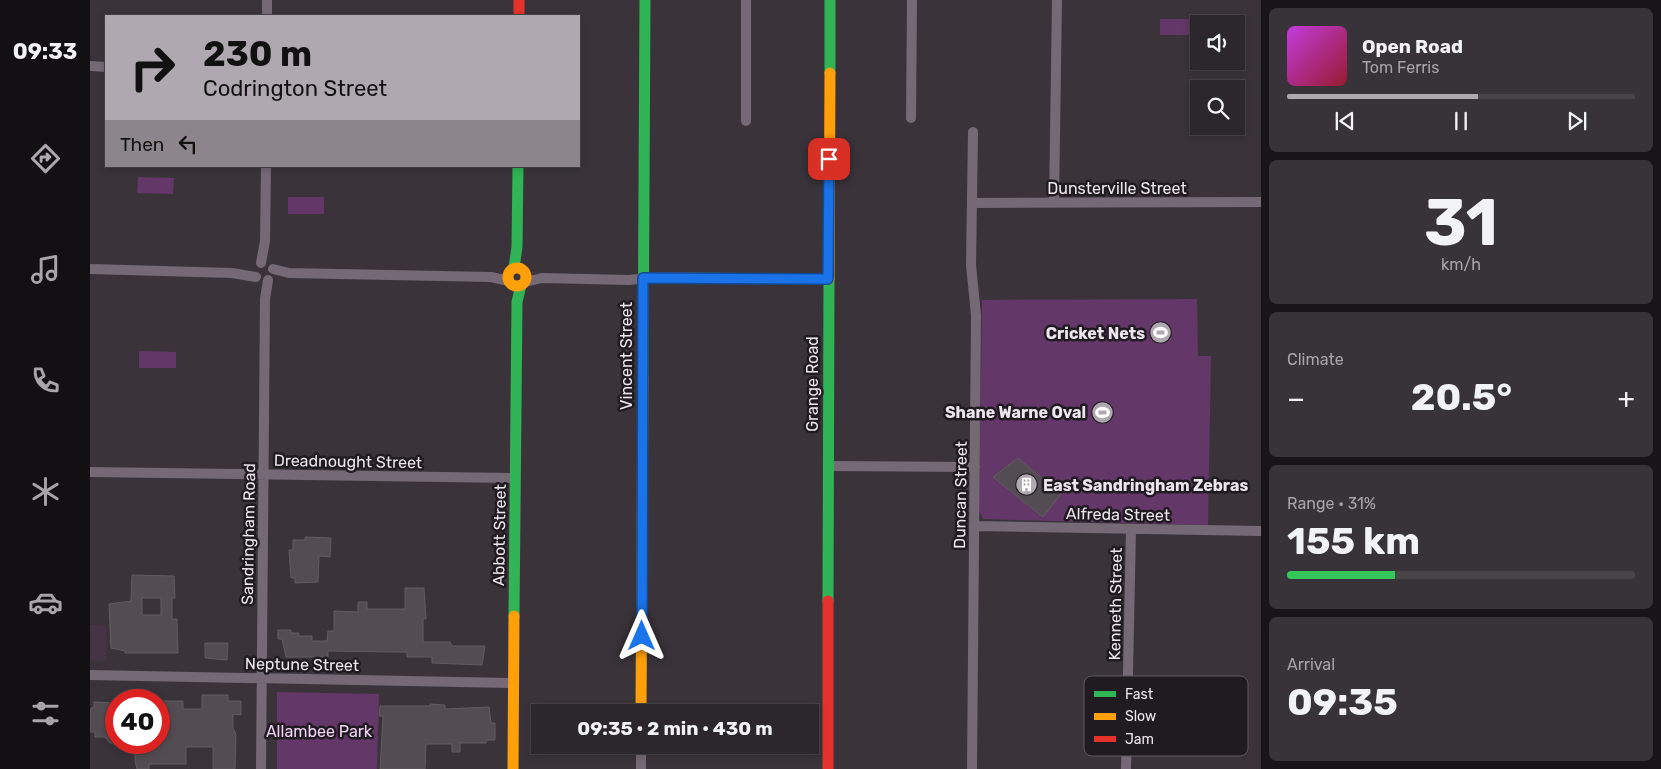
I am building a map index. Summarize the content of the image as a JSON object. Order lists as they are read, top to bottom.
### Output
{
  "streets": {
    "street": [
      "Dunsterville Street",
      "Vincent Street",
      "Grange Road",
      "Dreadnought Street",
      "Duncan Street",
      "Alfreda Street",
      "Sandringham Road",
      "Abbott Street",
      "Kenneth Street",
      "Neptune Street"
    ]
  },
  "crossings": [
    ["Dunsterville Street", "Duncan Street"],
    ["Dreadnought Street", "Sandringham Road"],
    ["Dreadnought Street", "Abbott Street"],
    ["Duncan Street", "Alfreda Street"],
    ["Alfreda Street", "Kenneth Street"],
    ["Sandringham Road", "Neptune Street"],
    ["Abbott Street", "Neptune Street"]
  ],
  "parks": ["Allambee Park"],
  "places": {
    "sports": ["Cricket Nets", "Shane Warne Oval"],
    "building": ["East Sandringham Zebras"]
  },
  "legend": ["Fast", "Slow", "Jam"],
  "page": {
    "tabs": "09:33",
    "turn": ["230 m", "Codrington Street"],
    "song": ["Open Road", "Tom Ferris"],
    "then": "Then",
    "tile": [
      ["31", "km/h"],
      "Climate",
      ["Range · 31%", "155 km"],
      ["Arrival", "09:35"]
    ],
    "heat": ["−", "20.5°", "+"],
    "limit": "40",
    "trip": "09:35 · 2 min · 430 m"
  }
}
